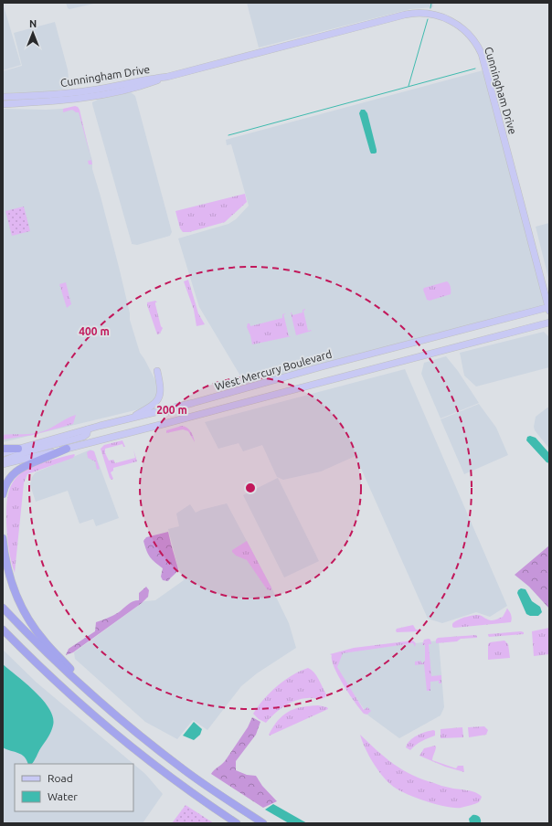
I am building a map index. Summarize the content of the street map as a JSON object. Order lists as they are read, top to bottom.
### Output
{
  "streets": {
    "main road": ["Cunningham Drive", "West Mercury Boulevard"]
  },
  "crossings": [
    ["Cunningham Drive", "West Mercury Boulevard"]
  ],
  "legend": ["Road", "Water"],
  "north": "top",
  "rings": ["400 m", "200 m"]
}
